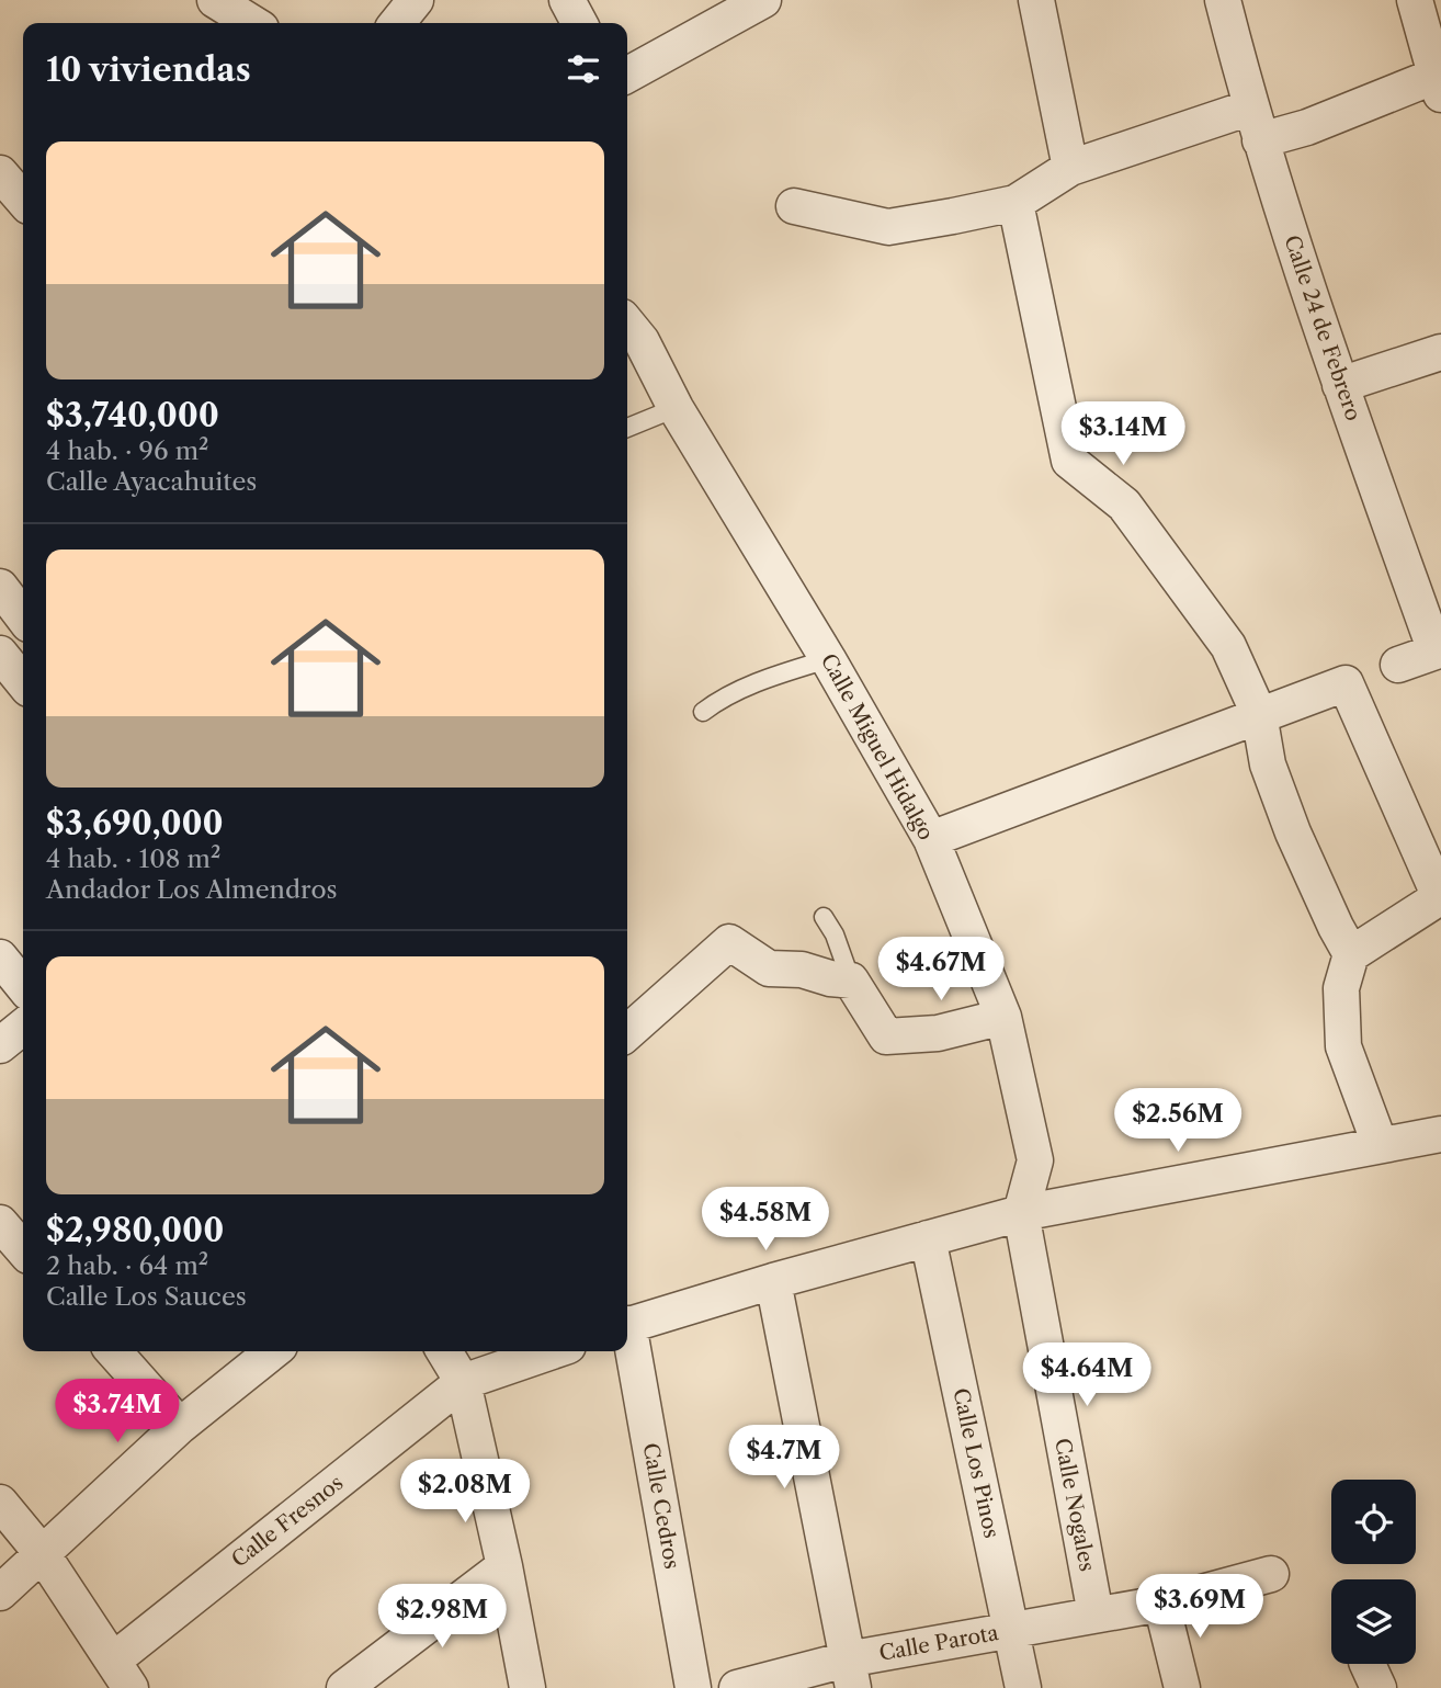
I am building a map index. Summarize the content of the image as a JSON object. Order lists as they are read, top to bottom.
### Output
{
  "streets": {
    "street": [
      "Calle 24 de Febrero",
      "Calle Miguel Hidalgo",
      "Calle Los Pinos",
      "Calle Nogales",
      "Calle Cedros",
      "Calle Fresnos",
      "Calle Parota"
    ]
  },
  "crossings": [
    ["Calle Miguel Hidalgo", "Calle Nogales"],
    ["Calle Los Pinos", "Calle Parota"],
    ["Calle Nogales", "Calle Parota"]
  ],
  "page": {
    "heading": "10 viviendas",
    "list": [
      {
        "name": "$3,740,000",
        "note": "4 hab. · 96 m² · Calle Ayacahuites"
      },
      {
        "name": "$3,690,000",
        "note": "4 hab. · 108 m² · Andador Los Almendros"
      },
      {
        "name": "$2,980,000",
        "note": "2 hab. · 64 m² · Calle Los Sauces"
      }
    ],
    "price": [
      "$3.14M",
      "$4.67M",
      "$2.56M",
      "$4.58M",
      "$4.64M",
      "$3.74M",
      "$4.7M",
      "$2.08M",
      "$3.69M",
      "$2.98M"
    ]
  }
}
